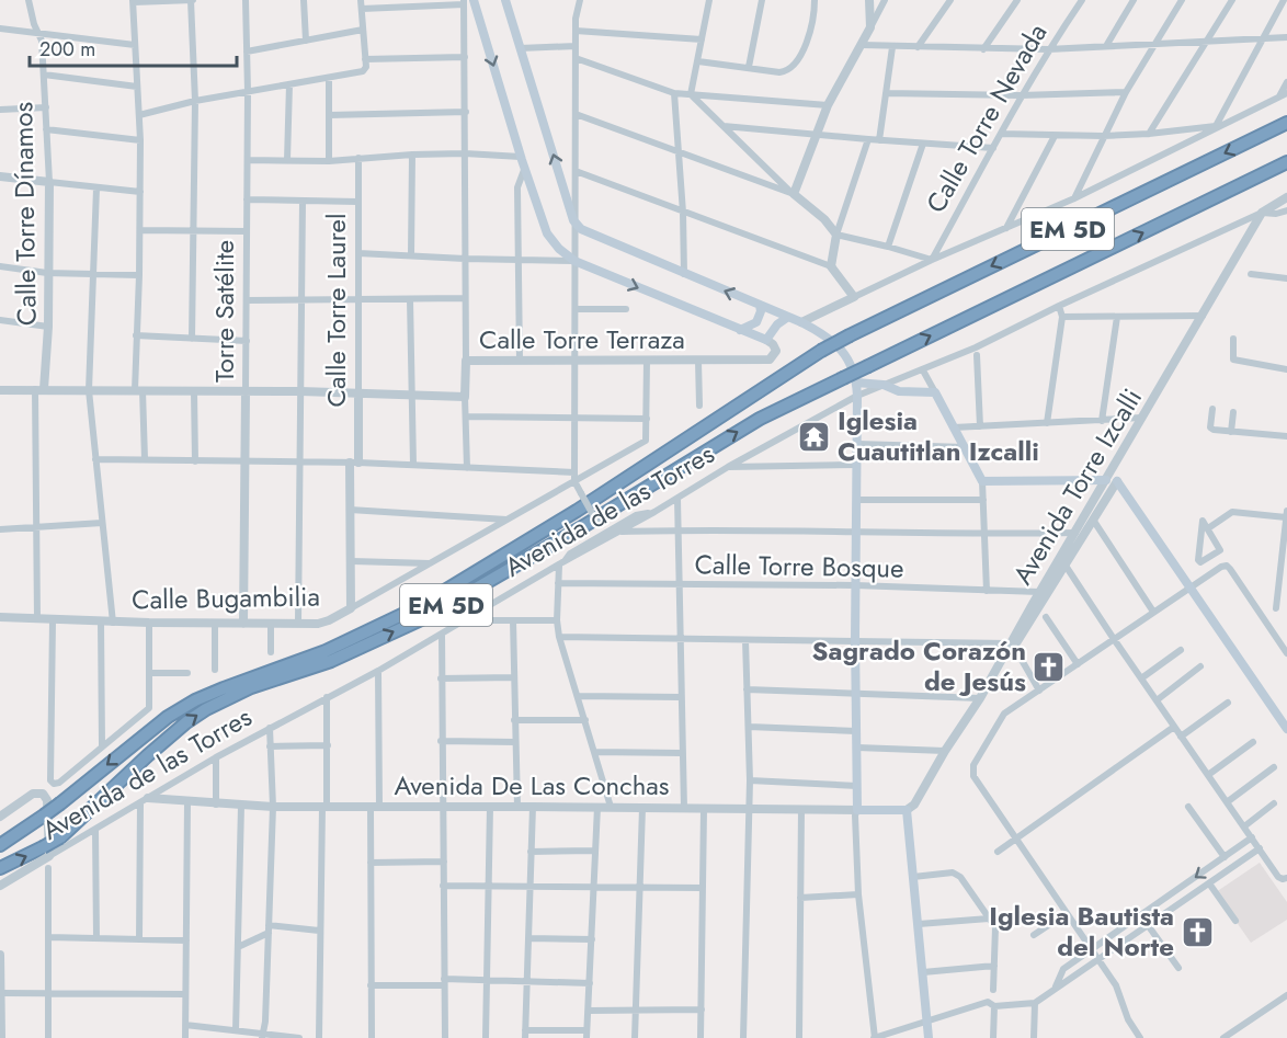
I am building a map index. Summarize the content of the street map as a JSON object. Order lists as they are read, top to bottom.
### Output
{
  "streets": {
    "highway": ["EM 5D"],
    "main road": ["Avenida De Las Conchas"],
    "street": [
      "Calle Torre Nevada",
      "Calle Torre Dínamos",
      "Calle Torre Laurel",
      "Torre Satélite",
      "Calle Torre Terraza",
      "Avenida Torre Izcalli",
      "Avenida de las Torres",
      "Calle Torre Bosque",
      "Calle Bugambilia"
    ]
  },
  "crossings": [
    ["EM 5D", "Avenida de las Torres"],
    ["Calle Torre Laurel", "Calle Bugambilia"],
    ["Torre Satélite", "Calle Bugambilia"],
    ["Avenida Torre Izcalli", "Avenida de las Torres"],
    ["Avenida Torre Izcalli", "Calle Torre Bosque"],
    ["Avenida Torre Izcalli", "Avenida De Las Conchas"],
    ["Avenida de las Torres", "Avenida De Las Conchas"]
  ],
  "places": {
    "temple": ["Iglesia Cuautitlan Izcalli"],
    "church": ["Sagrado Corazón de Jesús", "Iglesia Bautista del Norte"]
  },
  "scale_bar": "200 m"
}
